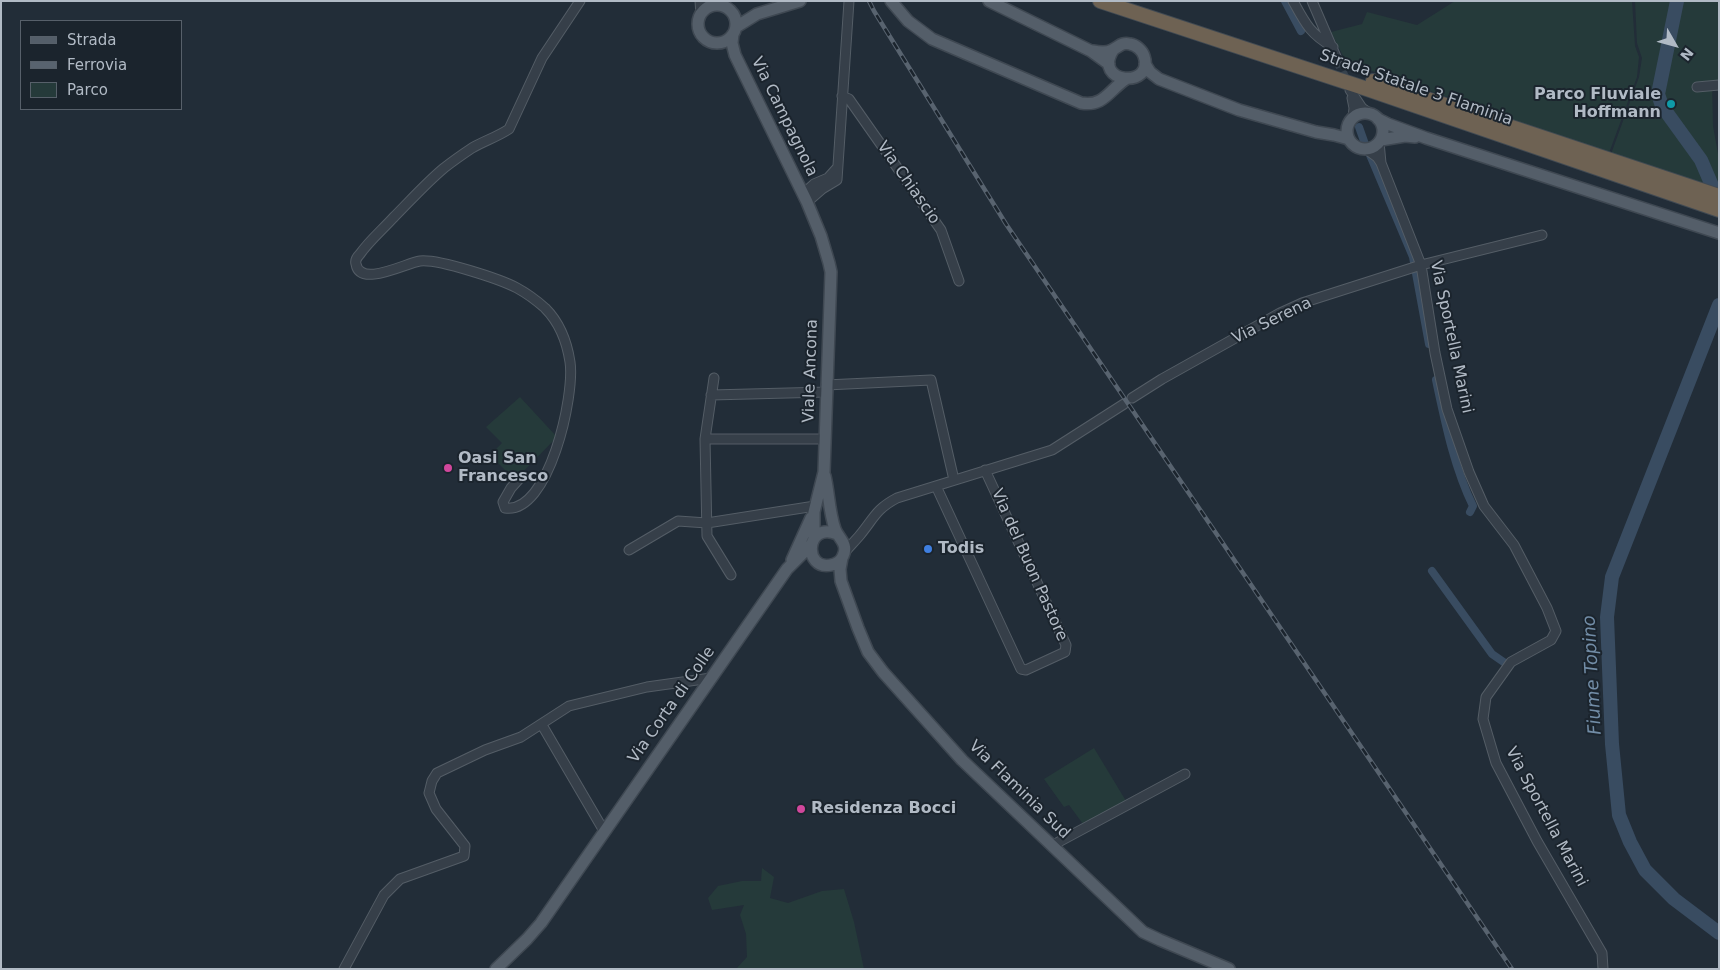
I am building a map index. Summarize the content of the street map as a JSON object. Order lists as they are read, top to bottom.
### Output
{
  "streets": {
    "highway": ["Strada Statale 3 Flaminia"],
    "main road": [
      "Via Campagnola",
      "Via Sportella Marini",
      "Viale Ancona",
      "Via Corta di Colle",
      "Via Flaminia Sud"
    ],
    "street": ["Via Chiascio", "Via Serena", "Via del Buon Pastore"]
  },
  "crossings": [
    ["Via Campagnola", "Viale Ancona"],
    ["Via Serena", "Via Sportella Marini"],
    ["Viale Ancona", "Via Corta di Colle"],
    ["Viale Ancona", "Via Flaminia Sud"],
    ["Via Corta di Colle", "Via Flaminia Sud"]
  ],
  "water": ["Fiume Topino"],
  "places": [
    "Parco Fluviale Hoffmann",
    "Oasi San Francesco",
    "Todis",
    "Residenza Bocci"
  ],
  "legend": ["Strada", "Ferrovia", "Parco"],
  "north": "bottom right"
}
